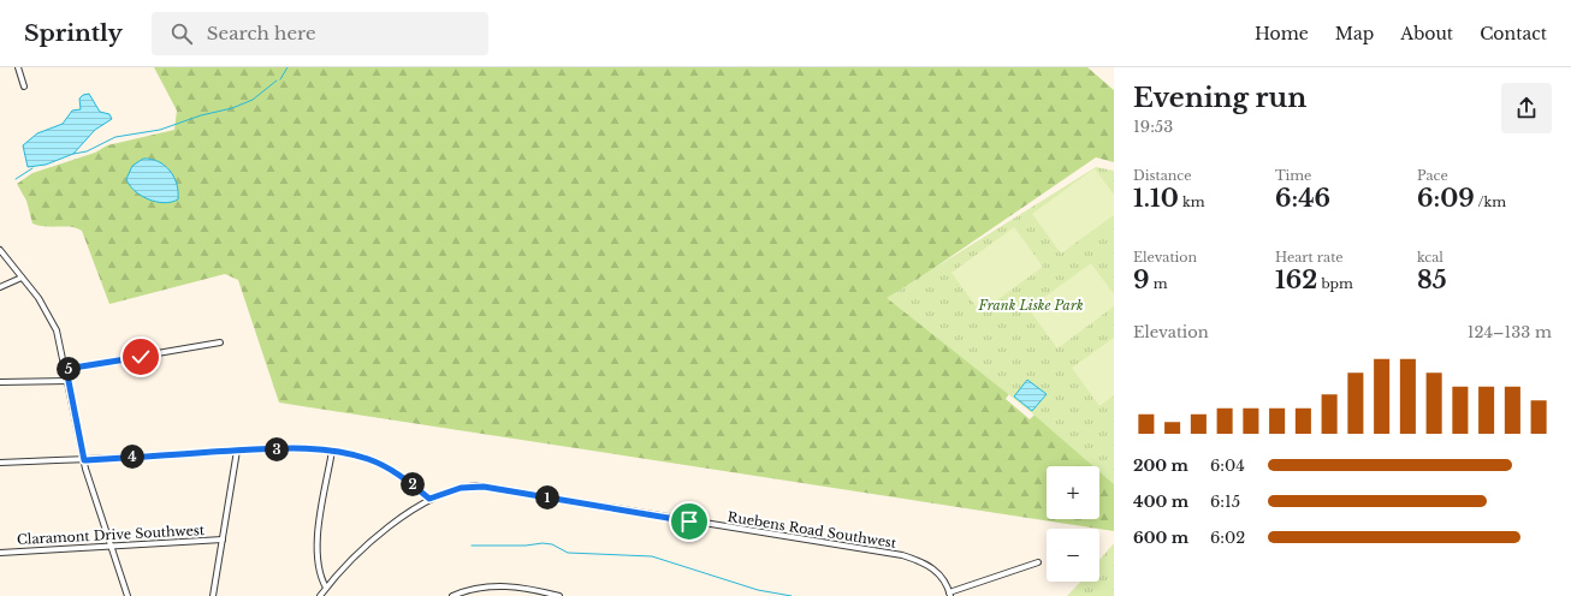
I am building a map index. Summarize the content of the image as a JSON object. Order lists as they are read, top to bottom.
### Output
{
  "streets": {
    "street": ["Ruebens Road Southwest", "Claramont Drive Southwest"]
  },
  "parks": ["Frank Liske Park"],
  "page": {
    "header": "Sprintly",
    "search": "Search here",
    "nav": [
      "Home",
      "Map",
      "About",
      "Contact"
    ],
    "heading": ["Evening run", "19:53"],
    "stats": [
      ["Distance", "1.10 km"],
      ["Time", "6:46"],
      ["Pace", "6:09 /km"],
      ["Elevation", "9 m"],
      ["Heart rate", "162 bpm"],
      ["kcal", "85"]
    ],
    "chart": ["Elevation", "124–133 m"],
    "pins": [
      "5",
      "3",
      "4",
      "2",
      "1"
    ],
    "list": [
      {
        "name": "200 m",
        "note": "6:04"
      },
      {
        "name": "400 m",
        "note": "6:15"
      },
      {
        "name": "600 m",
        "note": "6:02"
      }
    ],
    "map_buttons": ["+", "−"]
  }
}
